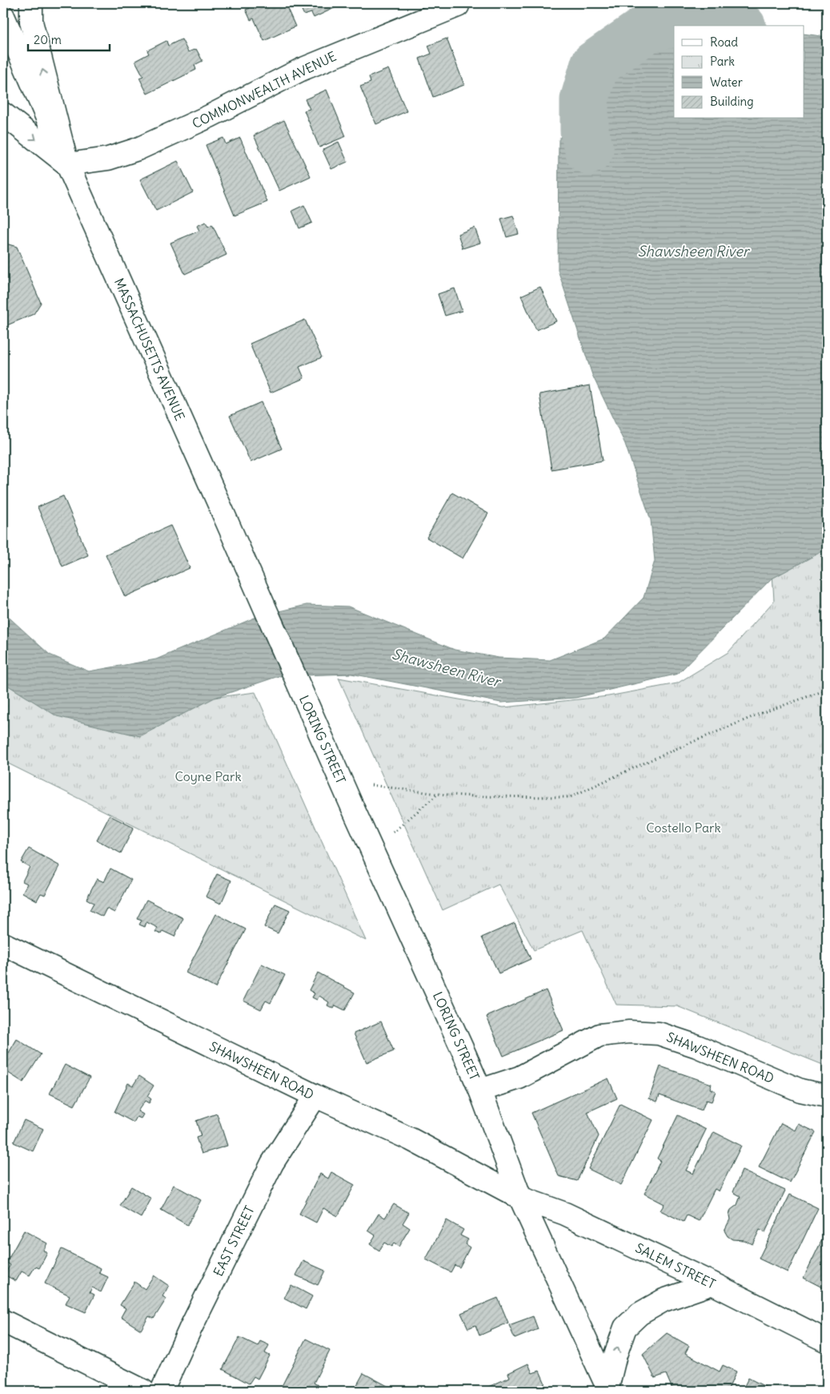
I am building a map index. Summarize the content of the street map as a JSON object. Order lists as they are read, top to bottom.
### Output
{
  "streets": {
    "main road": [
      "COMMONWEALTH AVENUE",
      "MASSACHUSETTS AVENUE",
      "LORING STREET",
      "SHAWSHEEN ROAD",
      "EAST STREET",
      "SALEM STREET"
    ]
  },
  "crossings": [
    ["COMMONWEALTH AVENUE", "MASSACHUSETTS AVENUE"],
    ["MASSACHUSETTS AVENUE", "LORING STREET"],
    ["LORING STREET", "SHAWSHEEN ROAD"],
    ["LORING STREET", "SALEM STREET"],
    ["SHAWSHEEN ROAD", "EAST STREET"],
    ["SHAWSHEEN ROAD", "SALEM STREET"]
  ],
  "water": ["Shawsheen River"],
  "parks": ["Coyne Park", "Costello Park"],
  "legend": [
    "Road",
    "Park",
    "Water",
    "Building"
  ],
  "scale_bar": "20 m"
}
